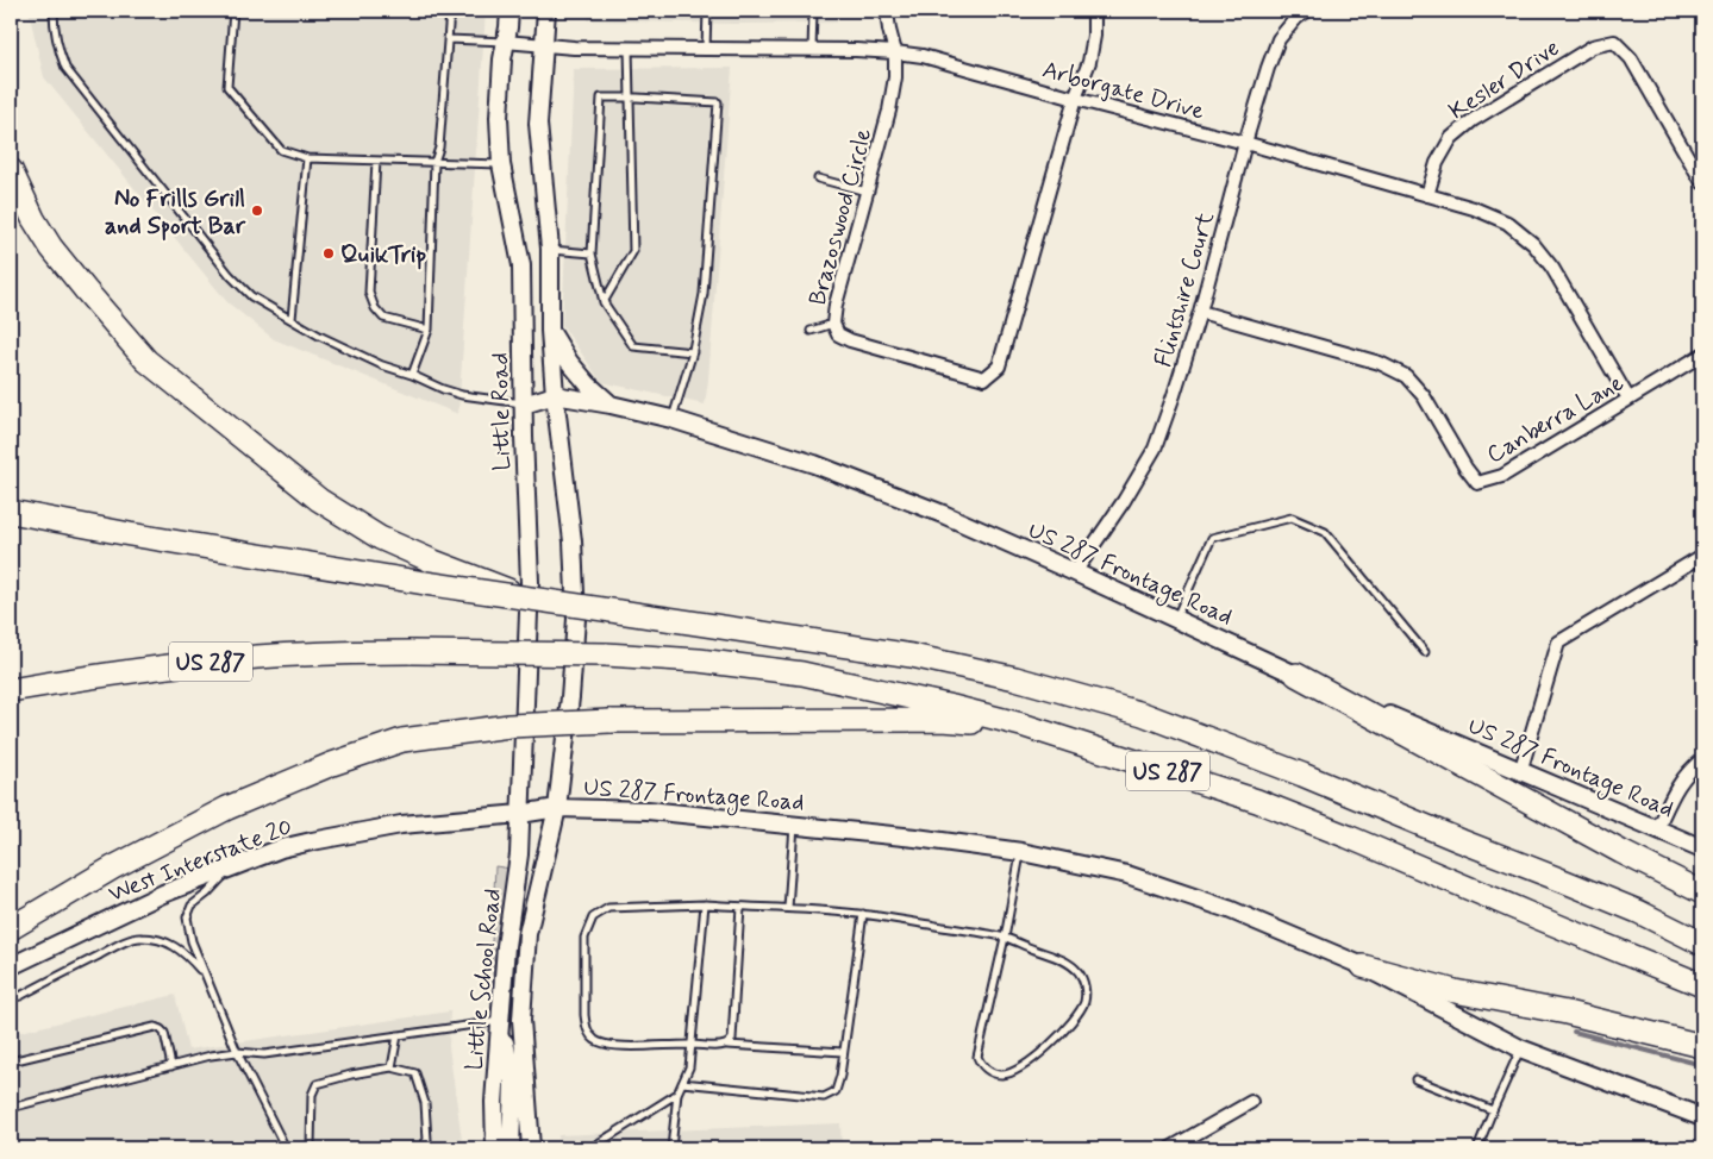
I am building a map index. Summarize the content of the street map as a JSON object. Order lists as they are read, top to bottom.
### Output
{
  "streets": {
    "highway": ["US 287"],
    "main road": [
      "Little Road",
      "US 287 Frontage Road",
      "West Interstate 20",
      "Little School Road"
    ],
    "street": [
      "Kesler Drive",
      "Arborgate Drive",
      "Brazoswood Circle",
      "Flintshire Court",
      "Canberra Lane"
    ]
  },
  "crossings": [
    ["Kesler Drive", "Arborgate Drive"],
    ["Arborgate Drive", "Brazoswood Circle"],
    ["Arborgate Drive", "Flintshire Court"],
    ["Arborgate Drive", "Little Road"],
    ["Arborgate Drive", "Canberra Lane"],
    ["Flintshire Court", "Canberra Lane"],
    ["Flintshire Court", "US 287 Frontage Road"],
    ["Little Road", "US 287 Frontage Road"],
    ["Little Road", "West Interstate 20"],
    ["Little Road", "Little School Road"],
    ["US 287 Frontage Road", "West Interstate 20"],
    ["US 287 Frontage Road", "Little School Road"],
    ["West Interstate 20", "Little School Road"]
  ],
  "places": ["No Frills Grill and Sport Bar", "QuikTrip"]
}
